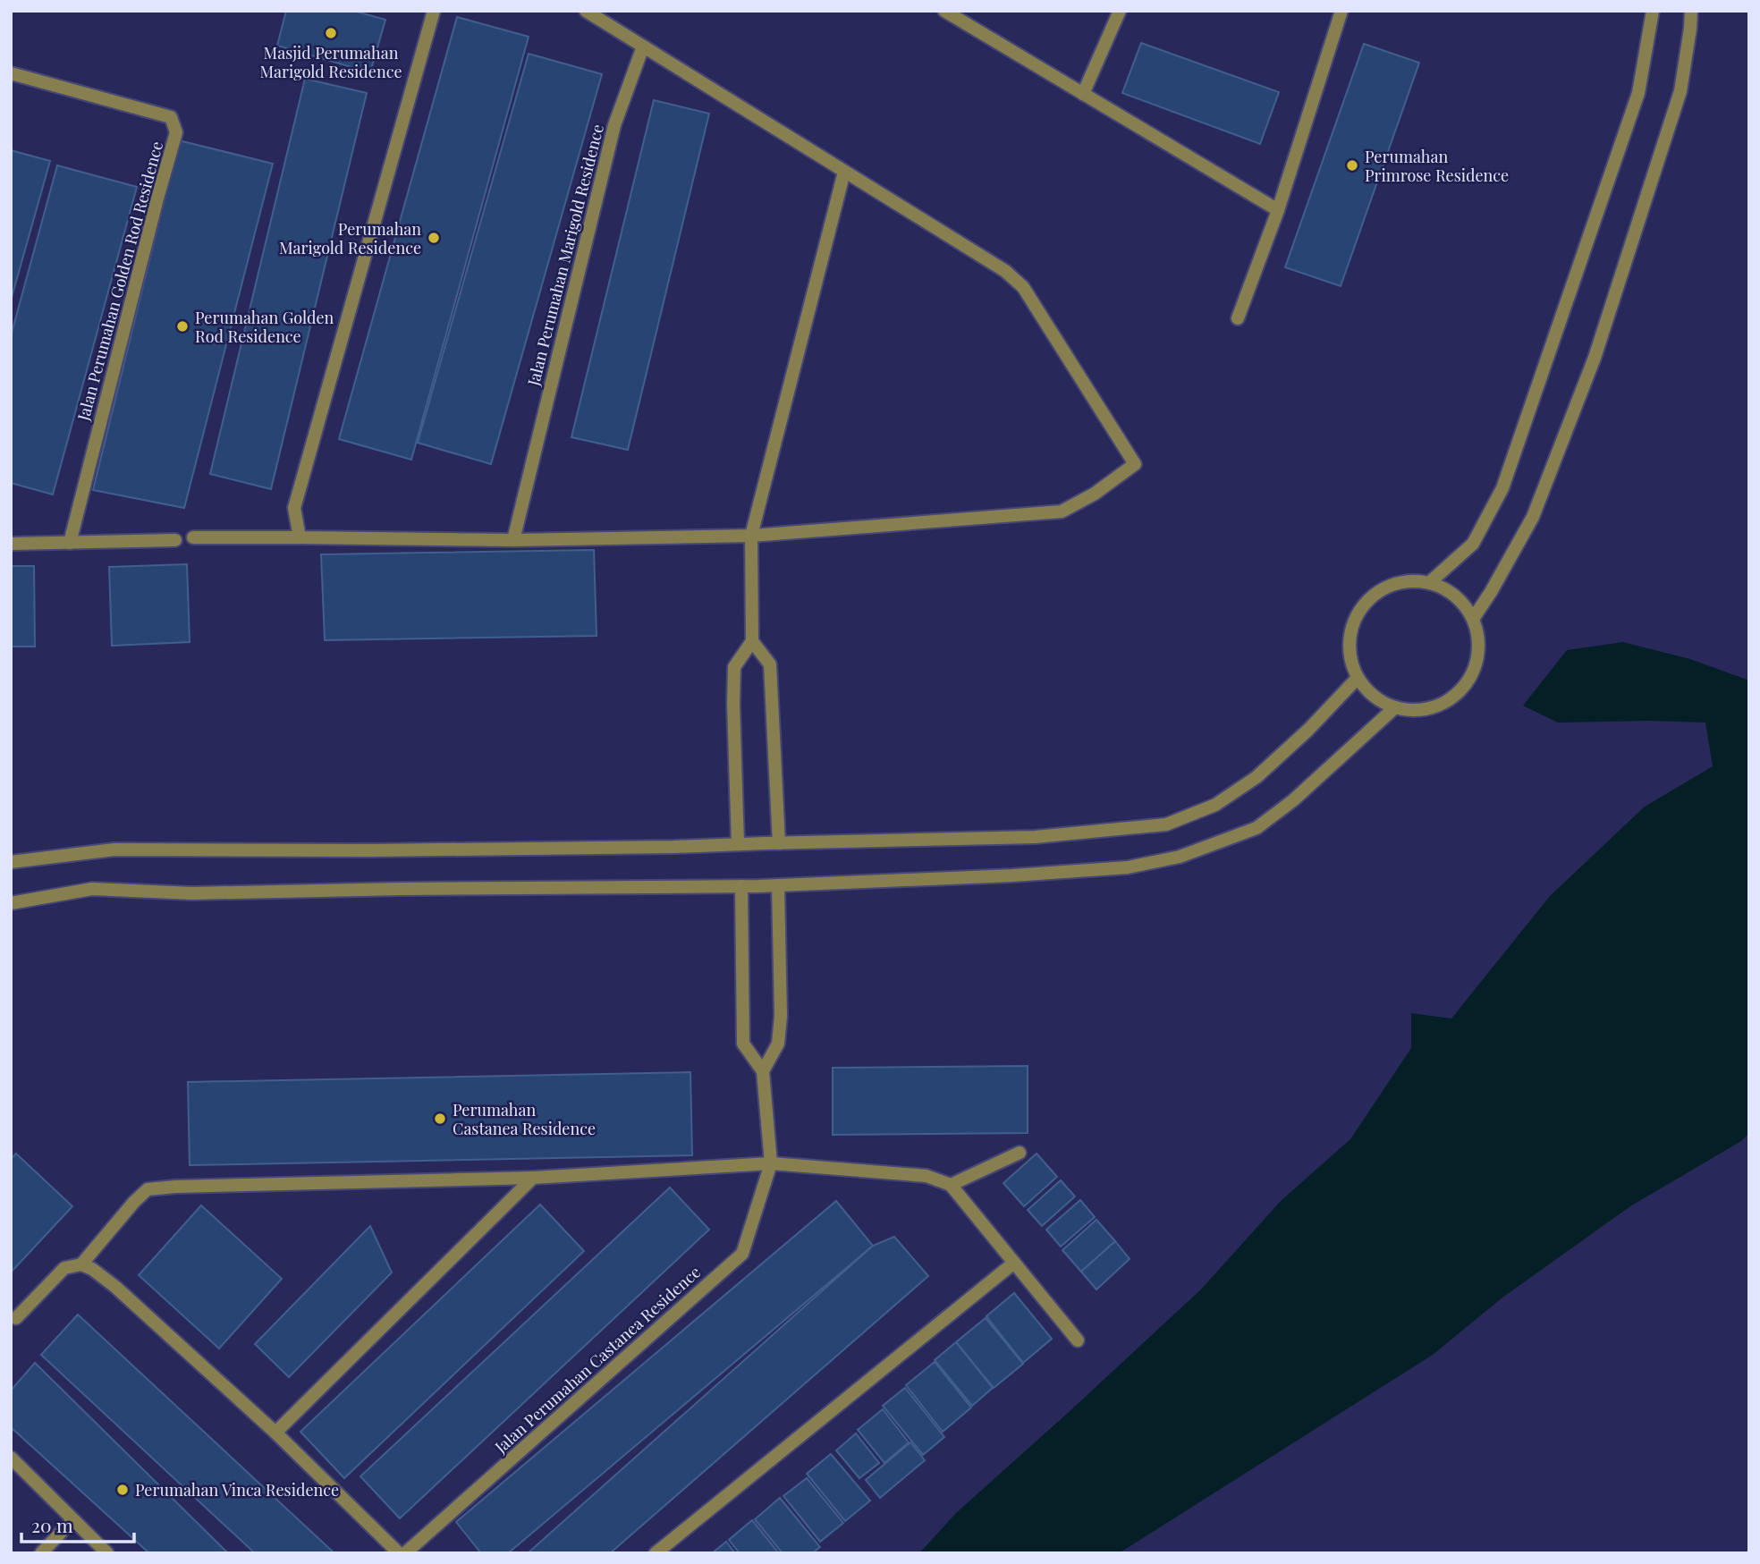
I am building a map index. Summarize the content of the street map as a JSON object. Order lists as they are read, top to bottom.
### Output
{
  "streets": {
    "street": ["Jalan Perumahan Marigold Residence", "Jalan Perumahan Golden Rod Residence", "Jalan Perumahan Castanea Residence"]
  },
  "places": [
    "Masjid Perumahan Marigold Residence",
    "Perumahan Primrose Residence",
    "Perumahan Marigold Residence",
    "Perumahan Golden Rod Residence",
    "Perumahan Castanea Residence",
    "Perumahan Vinca Residence"
  ],
  "scale_bar": "20 m"
}
